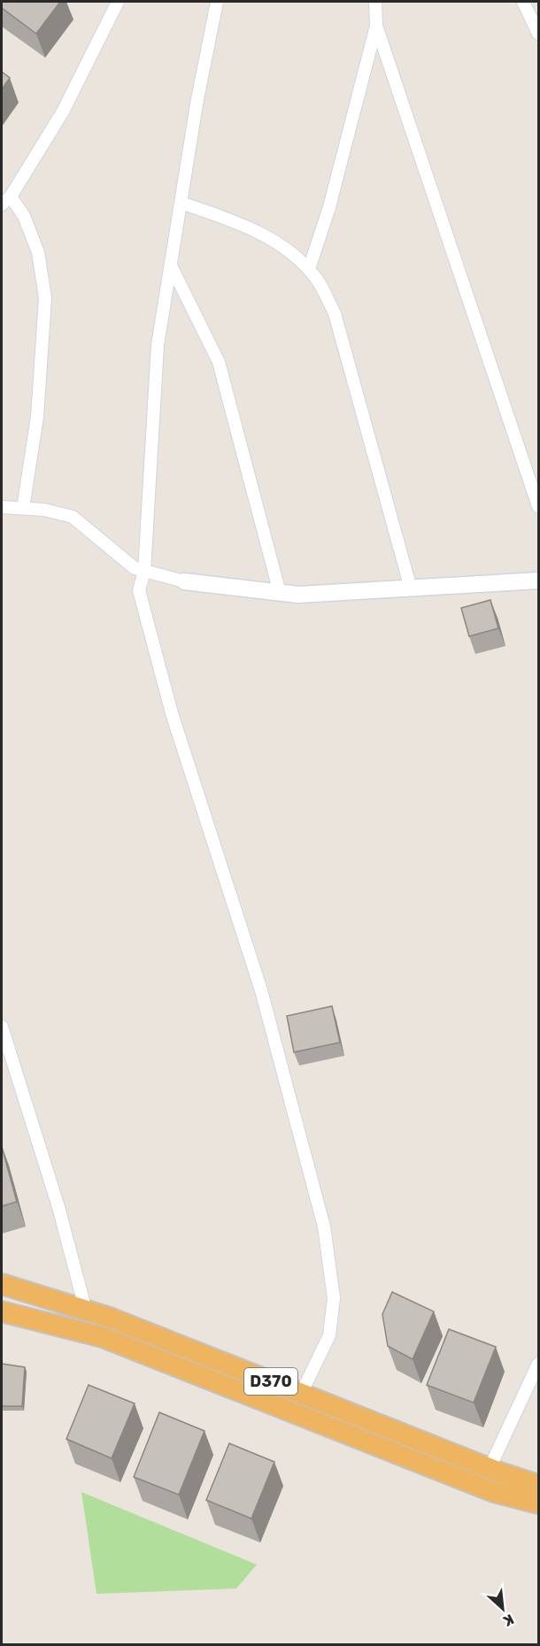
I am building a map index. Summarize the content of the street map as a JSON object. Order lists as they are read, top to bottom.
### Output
{
  "streets": {
    "highway": ["D370"]
  },
  "north": "bottom right"
}
